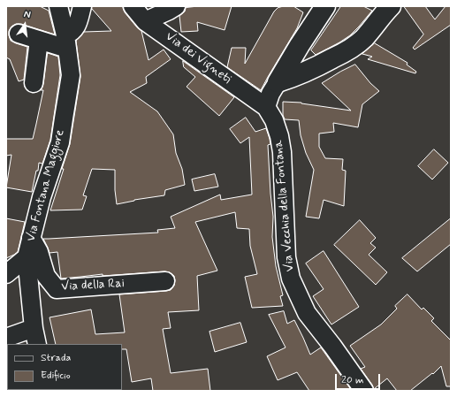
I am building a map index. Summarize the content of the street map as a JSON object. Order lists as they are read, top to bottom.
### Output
{
  "streets": {
    "street": [
      "Via dei Vigneti",
      "Via Fontana Maggiore",
      "Via Vecchia della Fontana",
      "Via della Rai"
    ]
  },
  "crossings": [
    ["Via dei Vigneti", "Via Vecchia della Fontana"],
    ["Via Fontana Maggiore", "Via della Rai"]
  ],
  "legend": ["Strada", "Edificio"],
  "scale_bar": "20 m",
  "north": "top"
}
